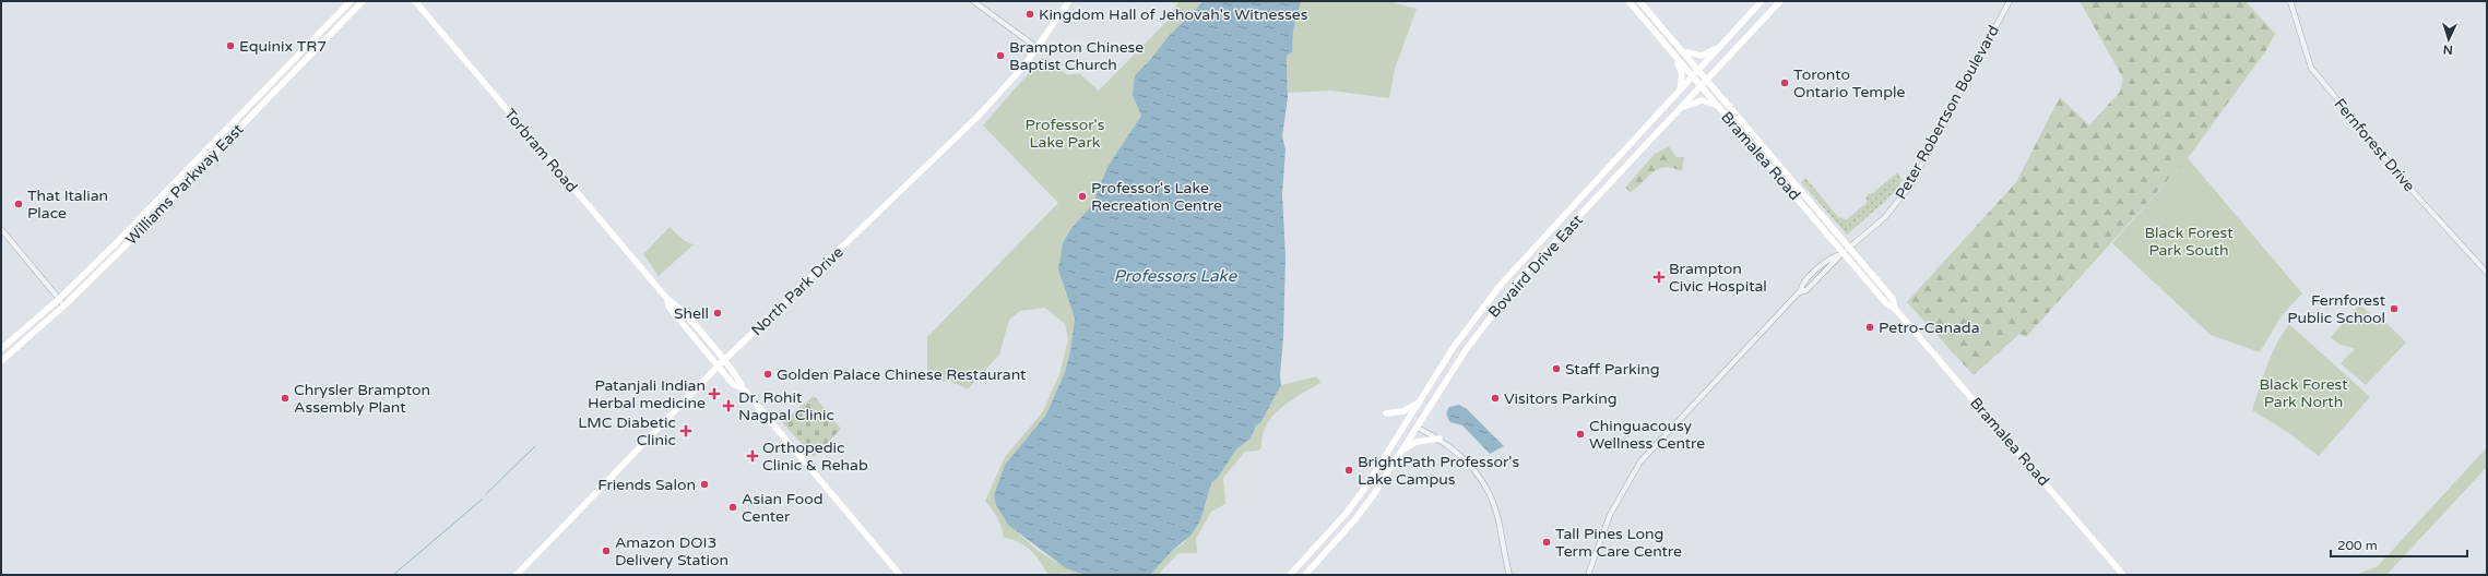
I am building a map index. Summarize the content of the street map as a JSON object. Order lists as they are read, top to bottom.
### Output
{
  "streets": {
    "main road": [
      "Torbram Road",
      "Bramalea Road",
      "Williams Parkway East",
      "Bovaird Drive East",
      "North Park Drive"
    ],
    "street": ["Peter Robertson Boulevard", "Fernforest Drive"]
  },
  "crossings": [
    ["Peter Robertson Boulevard", "Bramalea Road"],
    ["Torbram Road", "North Park Drive"],
    ["Bramalea Road", "Bovaird Drive East"]
  ],
  "water": ["Professors Lake"],
  "parks": ["Professor's Lake Park", "Black Forest Park South", "Black Forest Park North"],
  "places": {
    "other": [
      "Kingdom Hall of Jehovah's Witnesses",
      "Equinix TR7",
      "Brampton Chinese Baptist Church",
      "Toronto Ontario Temple",
      "Professor's Lake Recreation Centre",
      "That Italian Place",
      "Fernforest Public School",
      "Shell",
      "Petro-Canada",
      "Staff Parking",
      "Golden Palace Chinese Restaurant",
      "Chrysler Brampton Assembly Plant",
      "Visitors Parking",
      "Chinguacousy Wellness Centre",
      "BrightPath Professor's Lake Campus",
      "Friends Salon",
      "Asian Food Center",
      "Tall Pines Long Term Care Centre",
      "Amazon DOI3 Delivery Station"
    ],
    "health": [
      "Brampton Civic Hospital",
      "Patanjali Indian Herbal medicine",
      "Dr. Rohit Nagpal Clinic",
      "LMC Diabetic Clinic",
      "Orthopedic Clinic & Rehab"
    ]
  },
  "scale_bar": "200 m",
  "north": "bottom"
}
